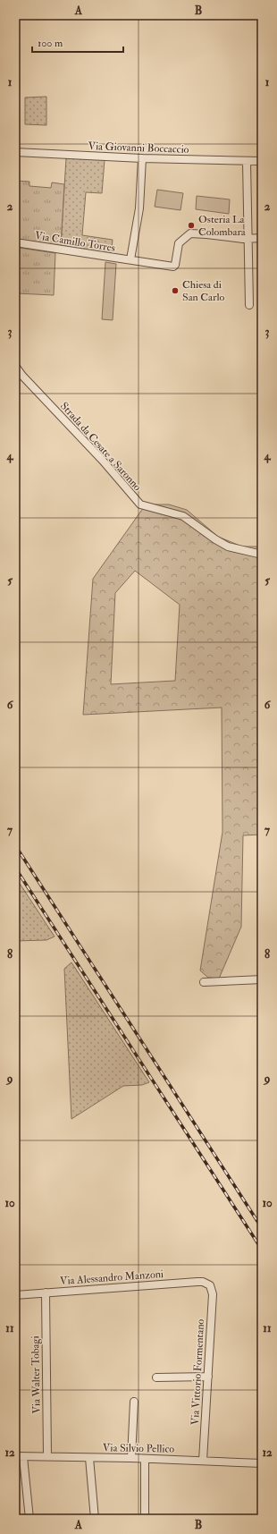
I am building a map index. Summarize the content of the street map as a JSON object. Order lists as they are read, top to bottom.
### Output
{
  "streets": {
    "street": [
      "Via Giovanni Boccaccio",
      "Via Camillo Torres",
      "Strada da Cesate a Saronno",
      "Via Alessandro Manzoni",
      "Via Vittorio Formentano",
      "Via Walter Tobagi",
      "Via Silvio Pellico"
    ]
  },
  "crossings": [
    ["Via Alessandro Manzoni", "Via Vittorio Formentano"],
    ["Via Alessandro Manzoni", "Via Walter Tobagi"],
    ["Via Vittorio Formentano", "Via Silvio Pellico"],
    ["Via Walter Tobagi", "Via Silvio Pellico"]
  ],
  "places": ["Osteria La Colombara", "Chiesa di San Carlo"],
  "scale_bar": "100 m",
  "grid": {
    "columns": ["A", "B"],
    "rows": [
      "1",
      "2",
      "3",
      "4",
      "5",
      "6",
      "7",
      "8",
      "9",
      "10",
      "11",
      "12"
    ]
  }
}
